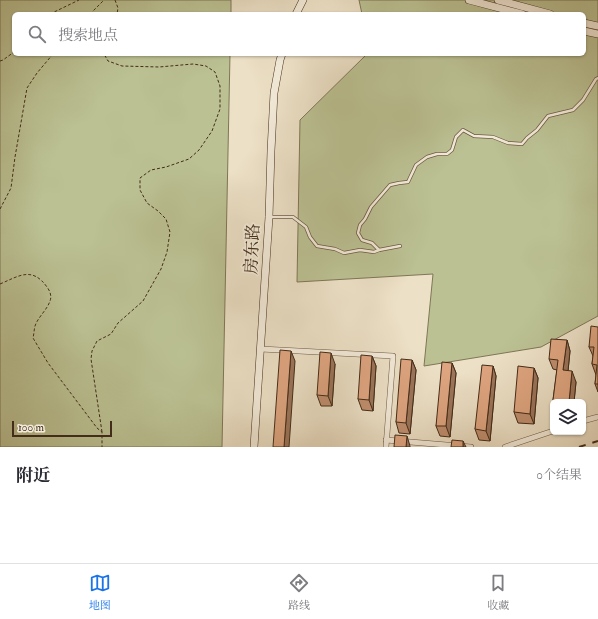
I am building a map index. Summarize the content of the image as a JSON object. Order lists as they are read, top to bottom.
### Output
{
  "streets": {
    "main road": ["房东路"]
  },
  "scale_bar": "100 m",
  "page": {
    "search": "搜索地点",
    "scale": "100 m",
    "heading": ["附近", "0个结果"],
    "nav": ["地图", "路线", "收藏"]
  }
}
